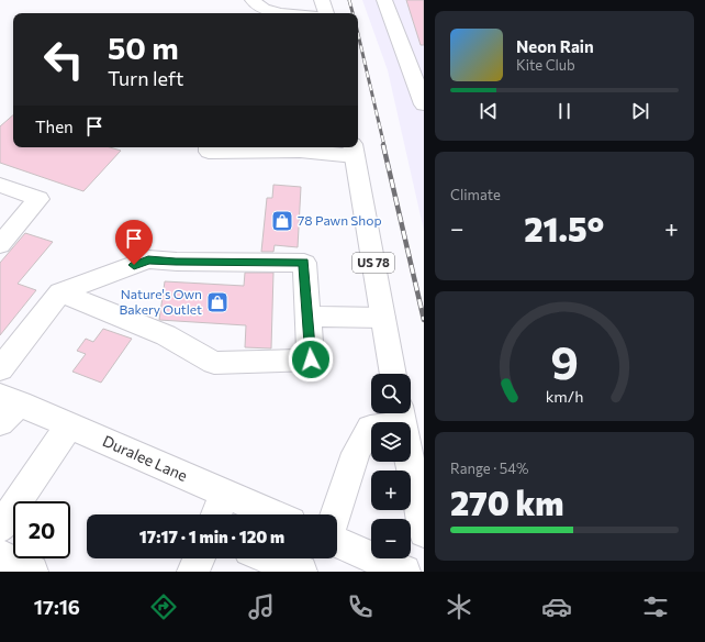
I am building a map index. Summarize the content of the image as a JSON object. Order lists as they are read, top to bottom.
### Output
{
  "streets": {
    "main road": ["US 78", "Duralee Lane"]
  },
  "places": {
    "shop": ["78 Pawn Shop", "Nature's Own Bakery Outlet"]
  },
  "page": {
    "turn": ["50 m", "Turn left"],
    "song": ["Neon Rain", "Kite Club"],
    "then": "Then",
    "tile": [
      "Climate",
      ["Range · 54%", "270 km"]
    ],
    "heat": ["−", "21.5°", "+"],
    "map_buttons": ["+", "−"],
    "limit": "20",
    "trip": "17:17 · 1 min · 120 m",
    "tabs": "17:16",
    "gauge": ["9", "km/h"]
  }
}
